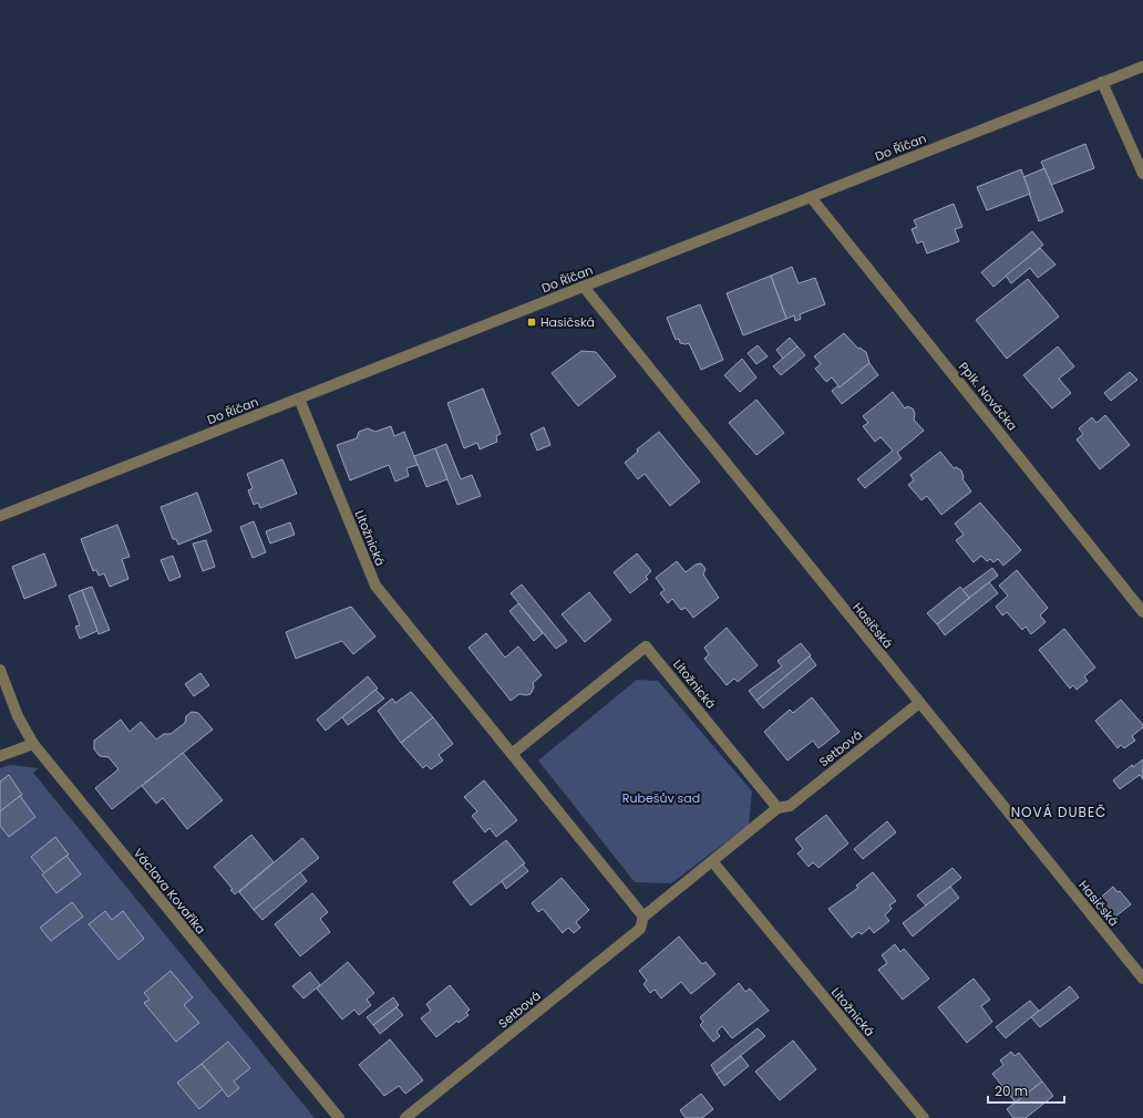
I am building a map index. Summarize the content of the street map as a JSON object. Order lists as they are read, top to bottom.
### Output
{
  "streets": {
    "street": [
      "Do Říčan",
      "Pplk. Nováčka",
      "Litožnická",
      "Hasičská",
      "Setbová",
      "Václava Kovaříka"
    ]
  },
  "crossings": [
    ["Do Říčan", "Pplk. Nováčka"],
    ["Do Říčan", "Litožnická"],
    ["Do Říčan", "Hasičská"],
    ["Litožnická", "Setbová"],
    ["Hasičská", "Setbová"]
  ],
  "districts": ["NOVÁ DUBEČ"],
  "parks": ["Rubešův sad"],
  "places": {
    "transit": ["Hasičská"]
  },
  "scale_bar": "20 m"
}
